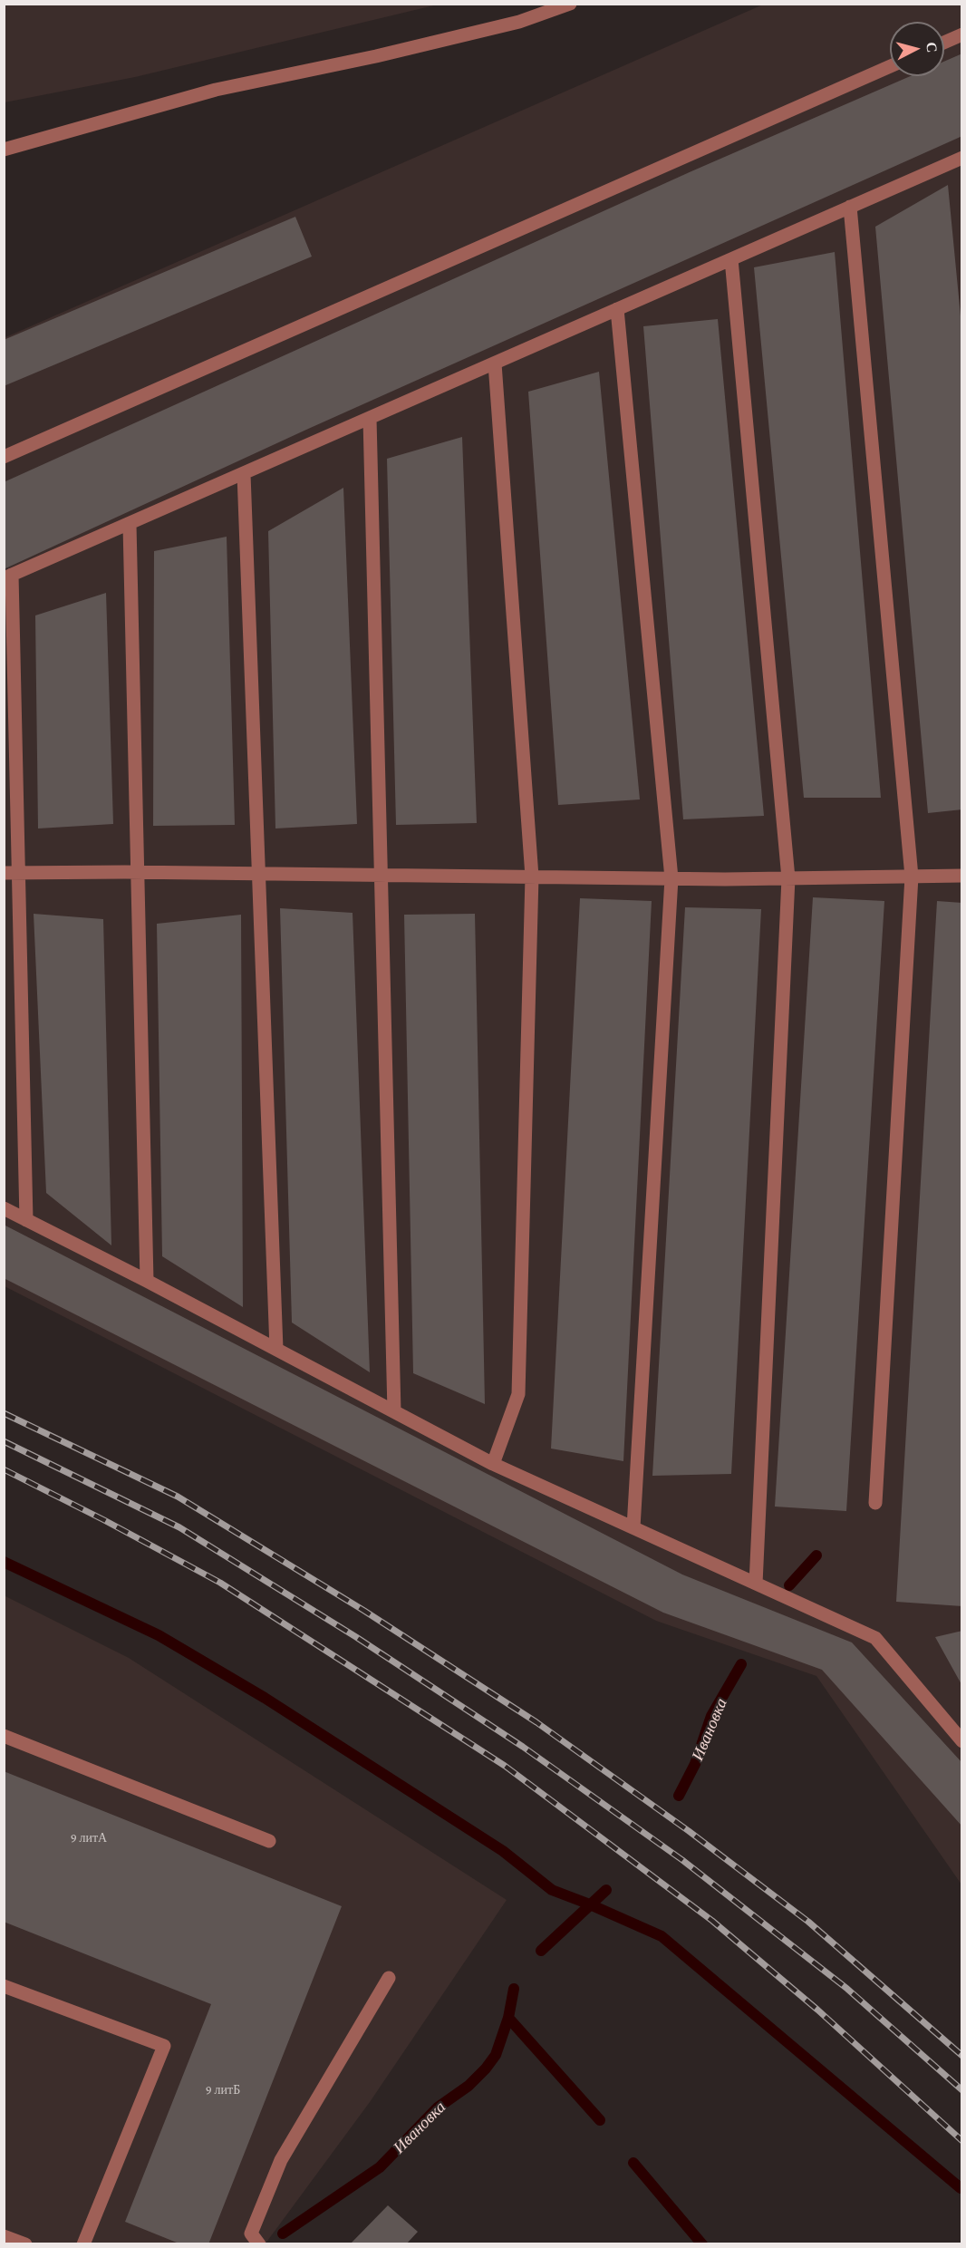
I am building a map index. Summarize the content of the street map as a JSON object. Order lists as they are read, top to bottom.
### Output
{
  "water": ["Ивановка"],
  "house_numbers": ["9 литА", "9 литБ"],
  "north": "right"
}
